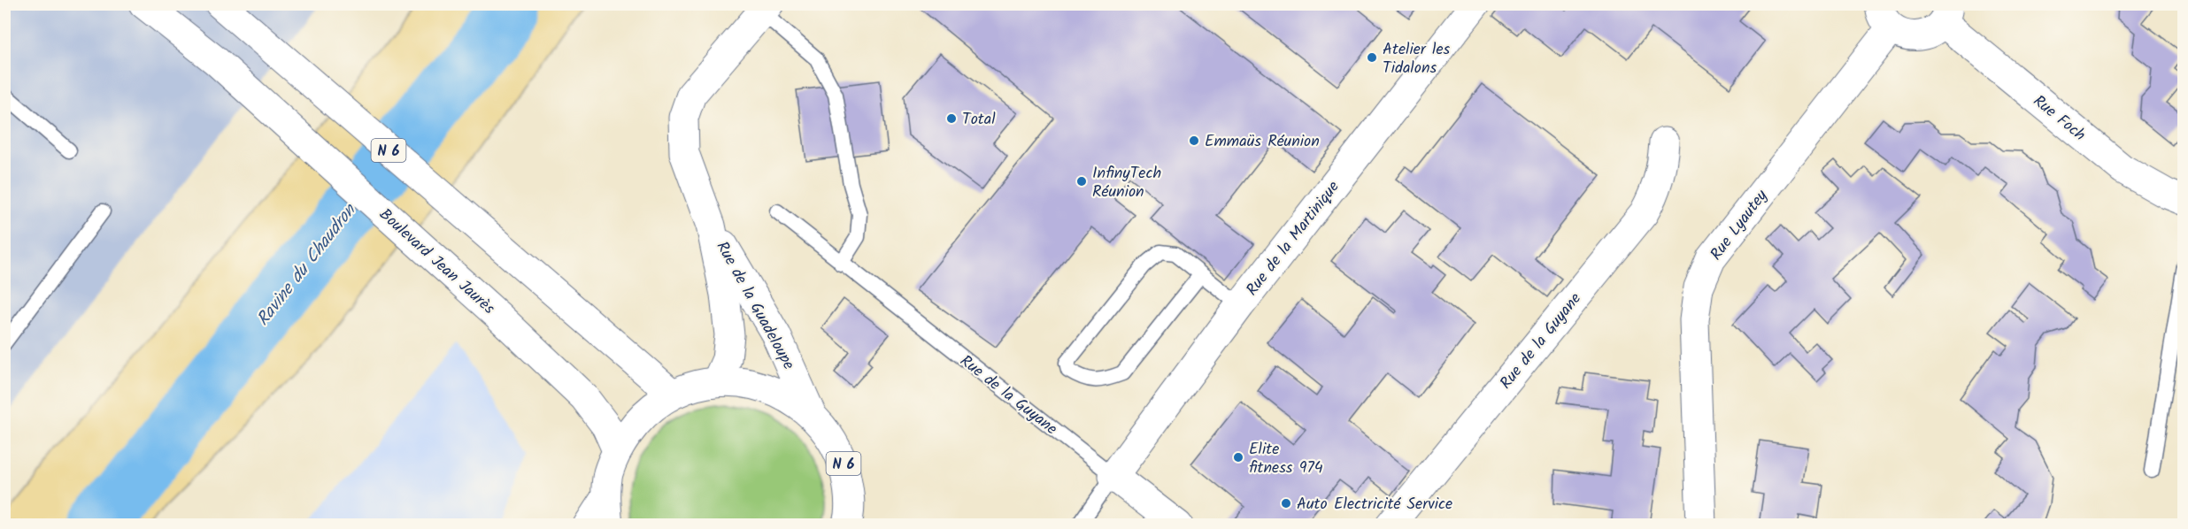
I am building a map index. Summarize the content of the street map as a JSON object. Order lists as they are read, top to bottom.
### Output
{
  "streets": {
    "street": [
      "Rue Foch",
      "N 6",
      "Rue Lyautey",
      "Rue de la Martinique",
      "Boulevard Jean Jaurès",
      "Rue de la Guadeloupe",
      "Rue de la Guyane"
    ]
  },
  "crossings": [
    ["N 6", "Boulevard Jean Jaurès"],
    ["N 6", "Rue de la Guadeloupe"],
    ["Rue de la Martinique", "Rue de la Guyane"]
  ],
  "water": ["Ravine du Chaudron"],
  "places": [
    "Atelier les Tidalons",
    "Total",
    "Emmaüs Réunion",
    "InfinyTech Réunion",
    "Elite fitness 974",
    "Auto Electricité Service"
  ]
}
